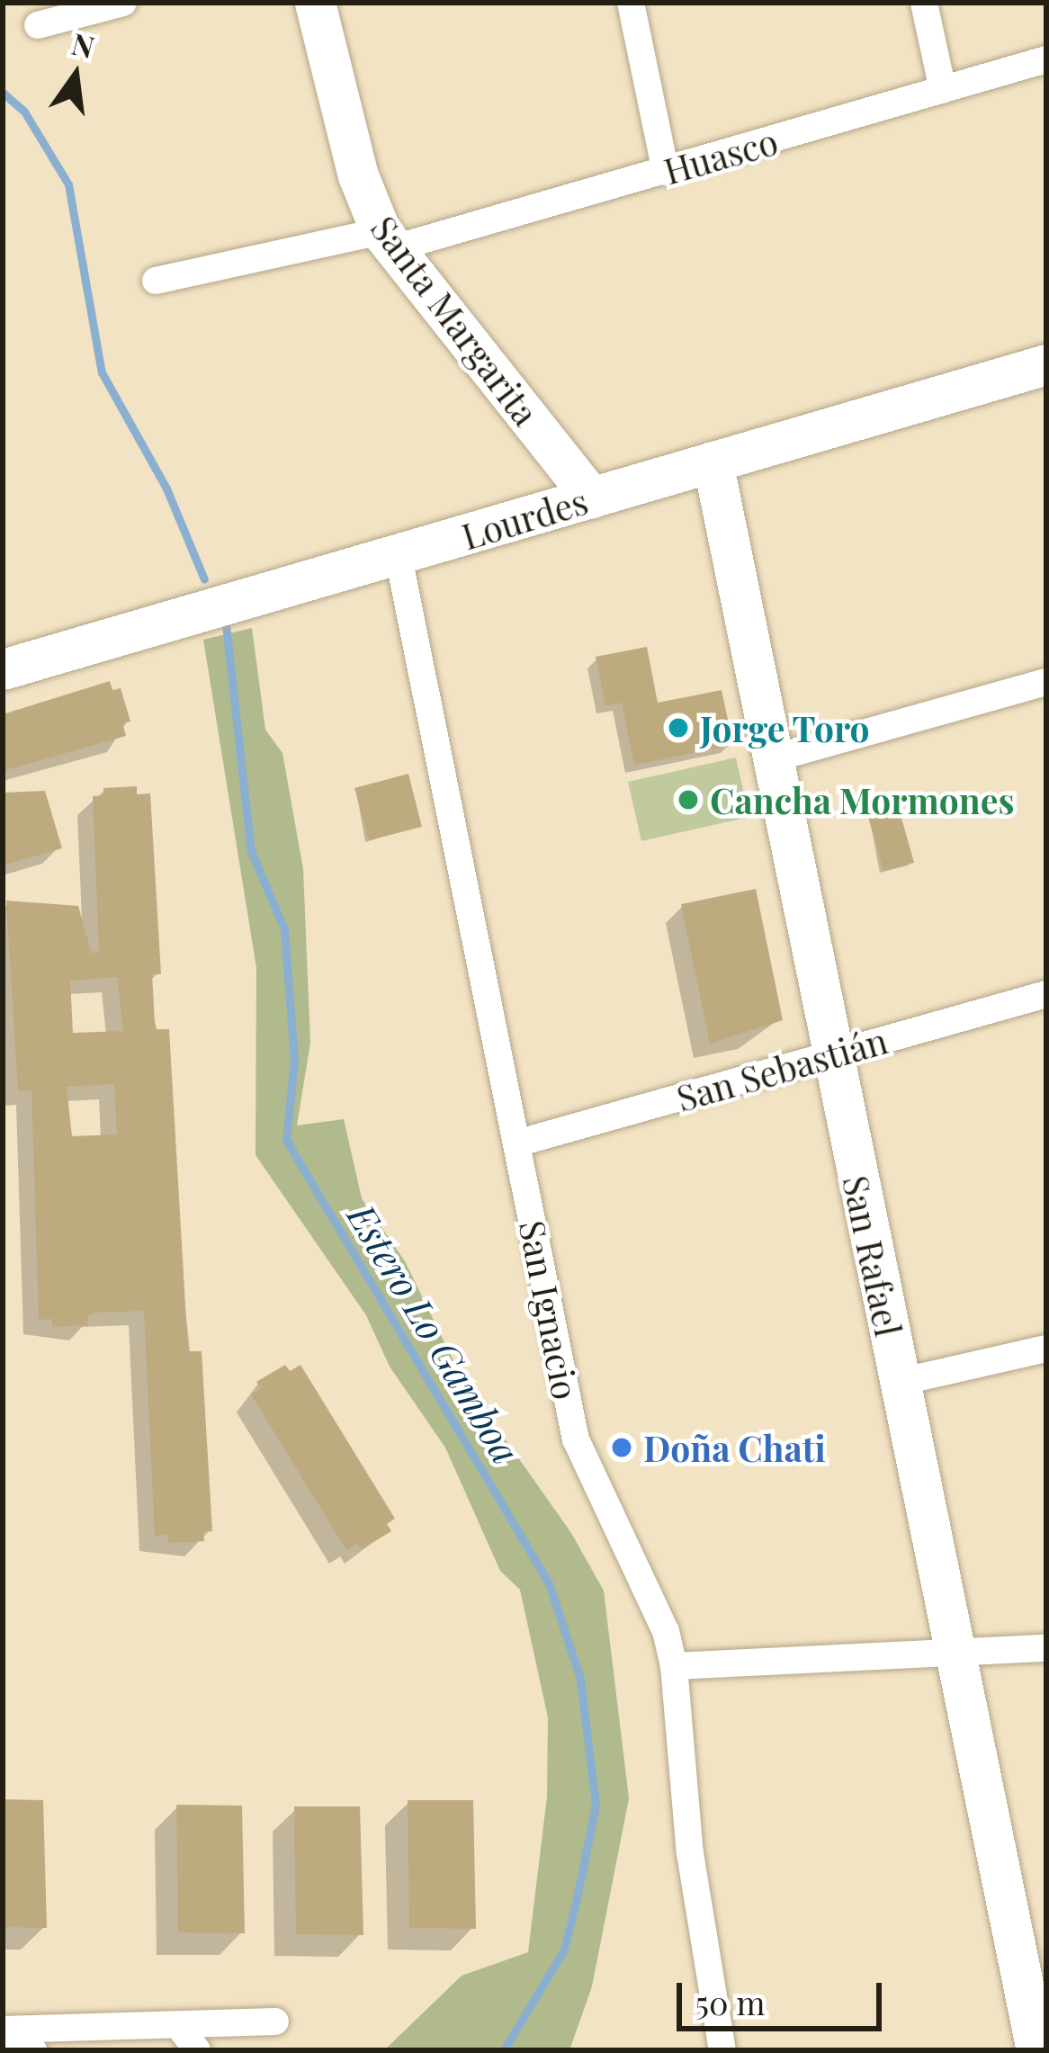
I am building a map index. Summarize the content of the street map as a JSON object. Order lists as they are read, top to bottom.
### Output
{
  "streets": {
    "street": [
      "Huasco",
      "Santa Margarita",
      "Lourdes",
      "San Sebastián",
      "San Rafael",
      "San Ignacio"
    ]
  },
  "crossings": [
    ["Huasco", "Santa Margarita"],
    ["Santa Margarita", "Lourdes"],
    ["Lourdes", "San Rafael"],
    ["Lourdes", "San Ignacio"],
    ["San Sebastián", "San Rafael"],
    ["San Sebastián", "San Ignacio"]
  ],
  "water": ["Estero Lo Gamboa"],
  "places": ["Jorge Toro", "Cancha Mormones", "Doña Chati"],
  "scale_bar": "50 m",
  "north": "top"
}
